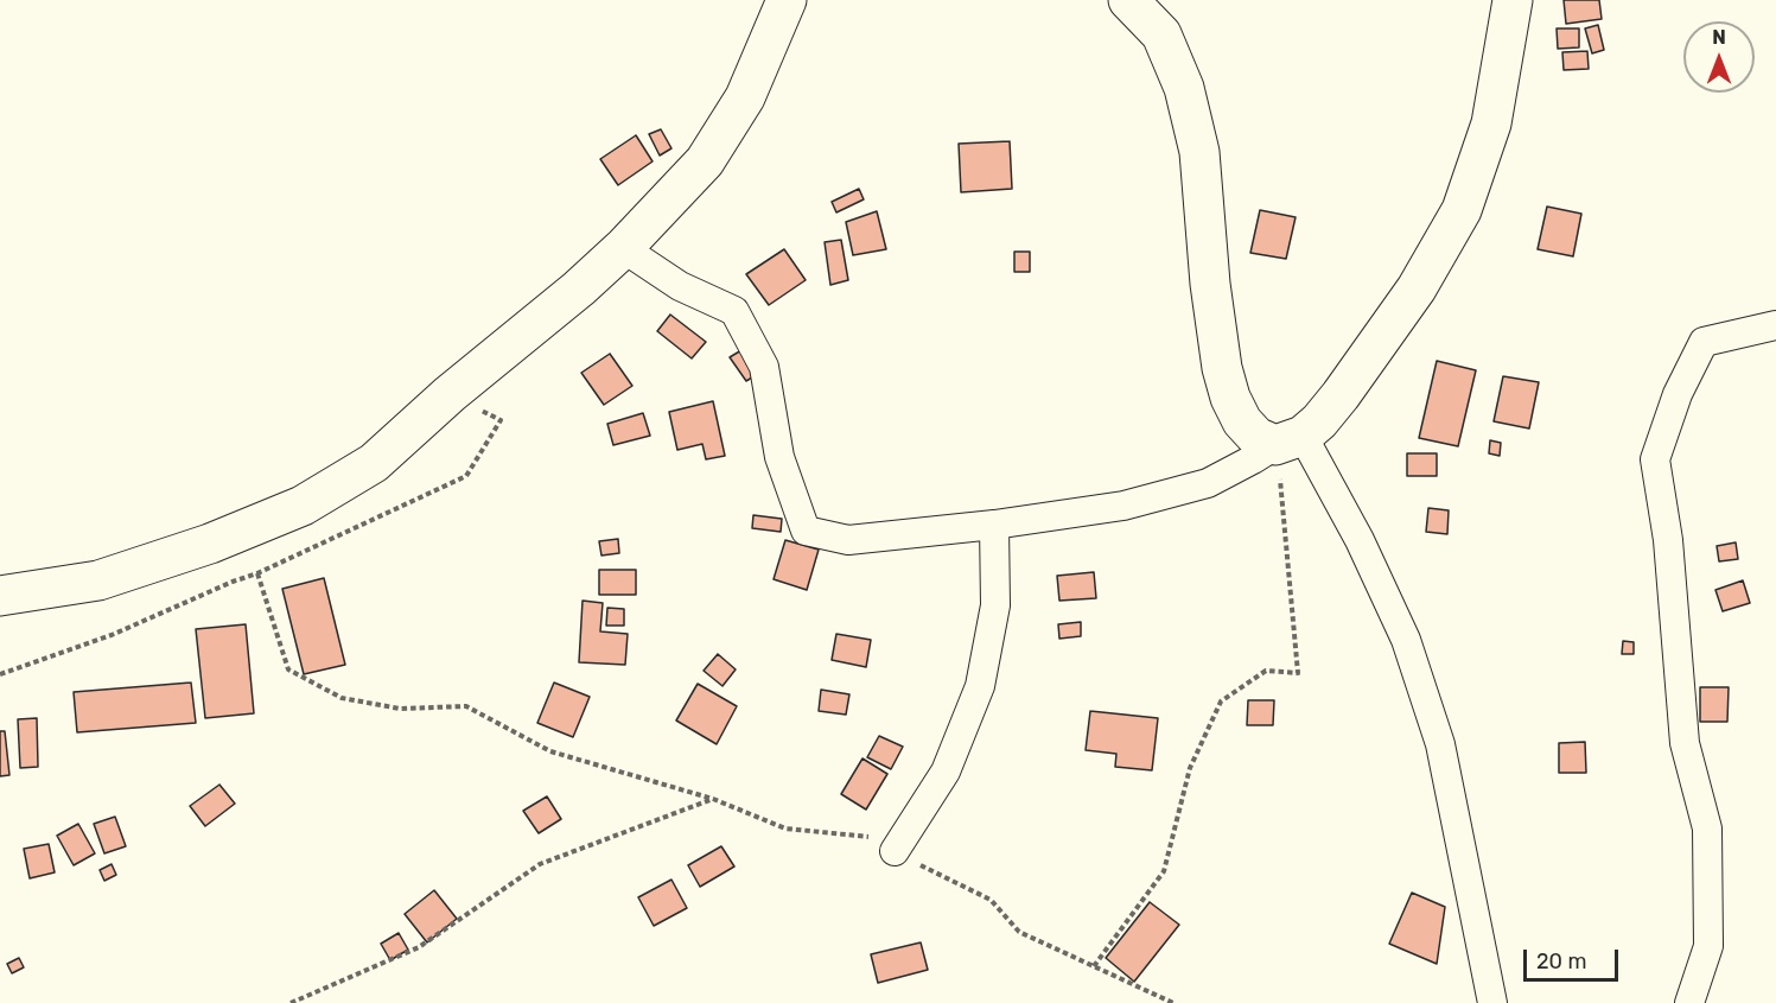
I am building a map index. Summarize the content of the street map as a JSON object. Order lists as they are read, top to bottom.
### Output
{
  "scale_bar": "20 m",
  "north": "top"
}
